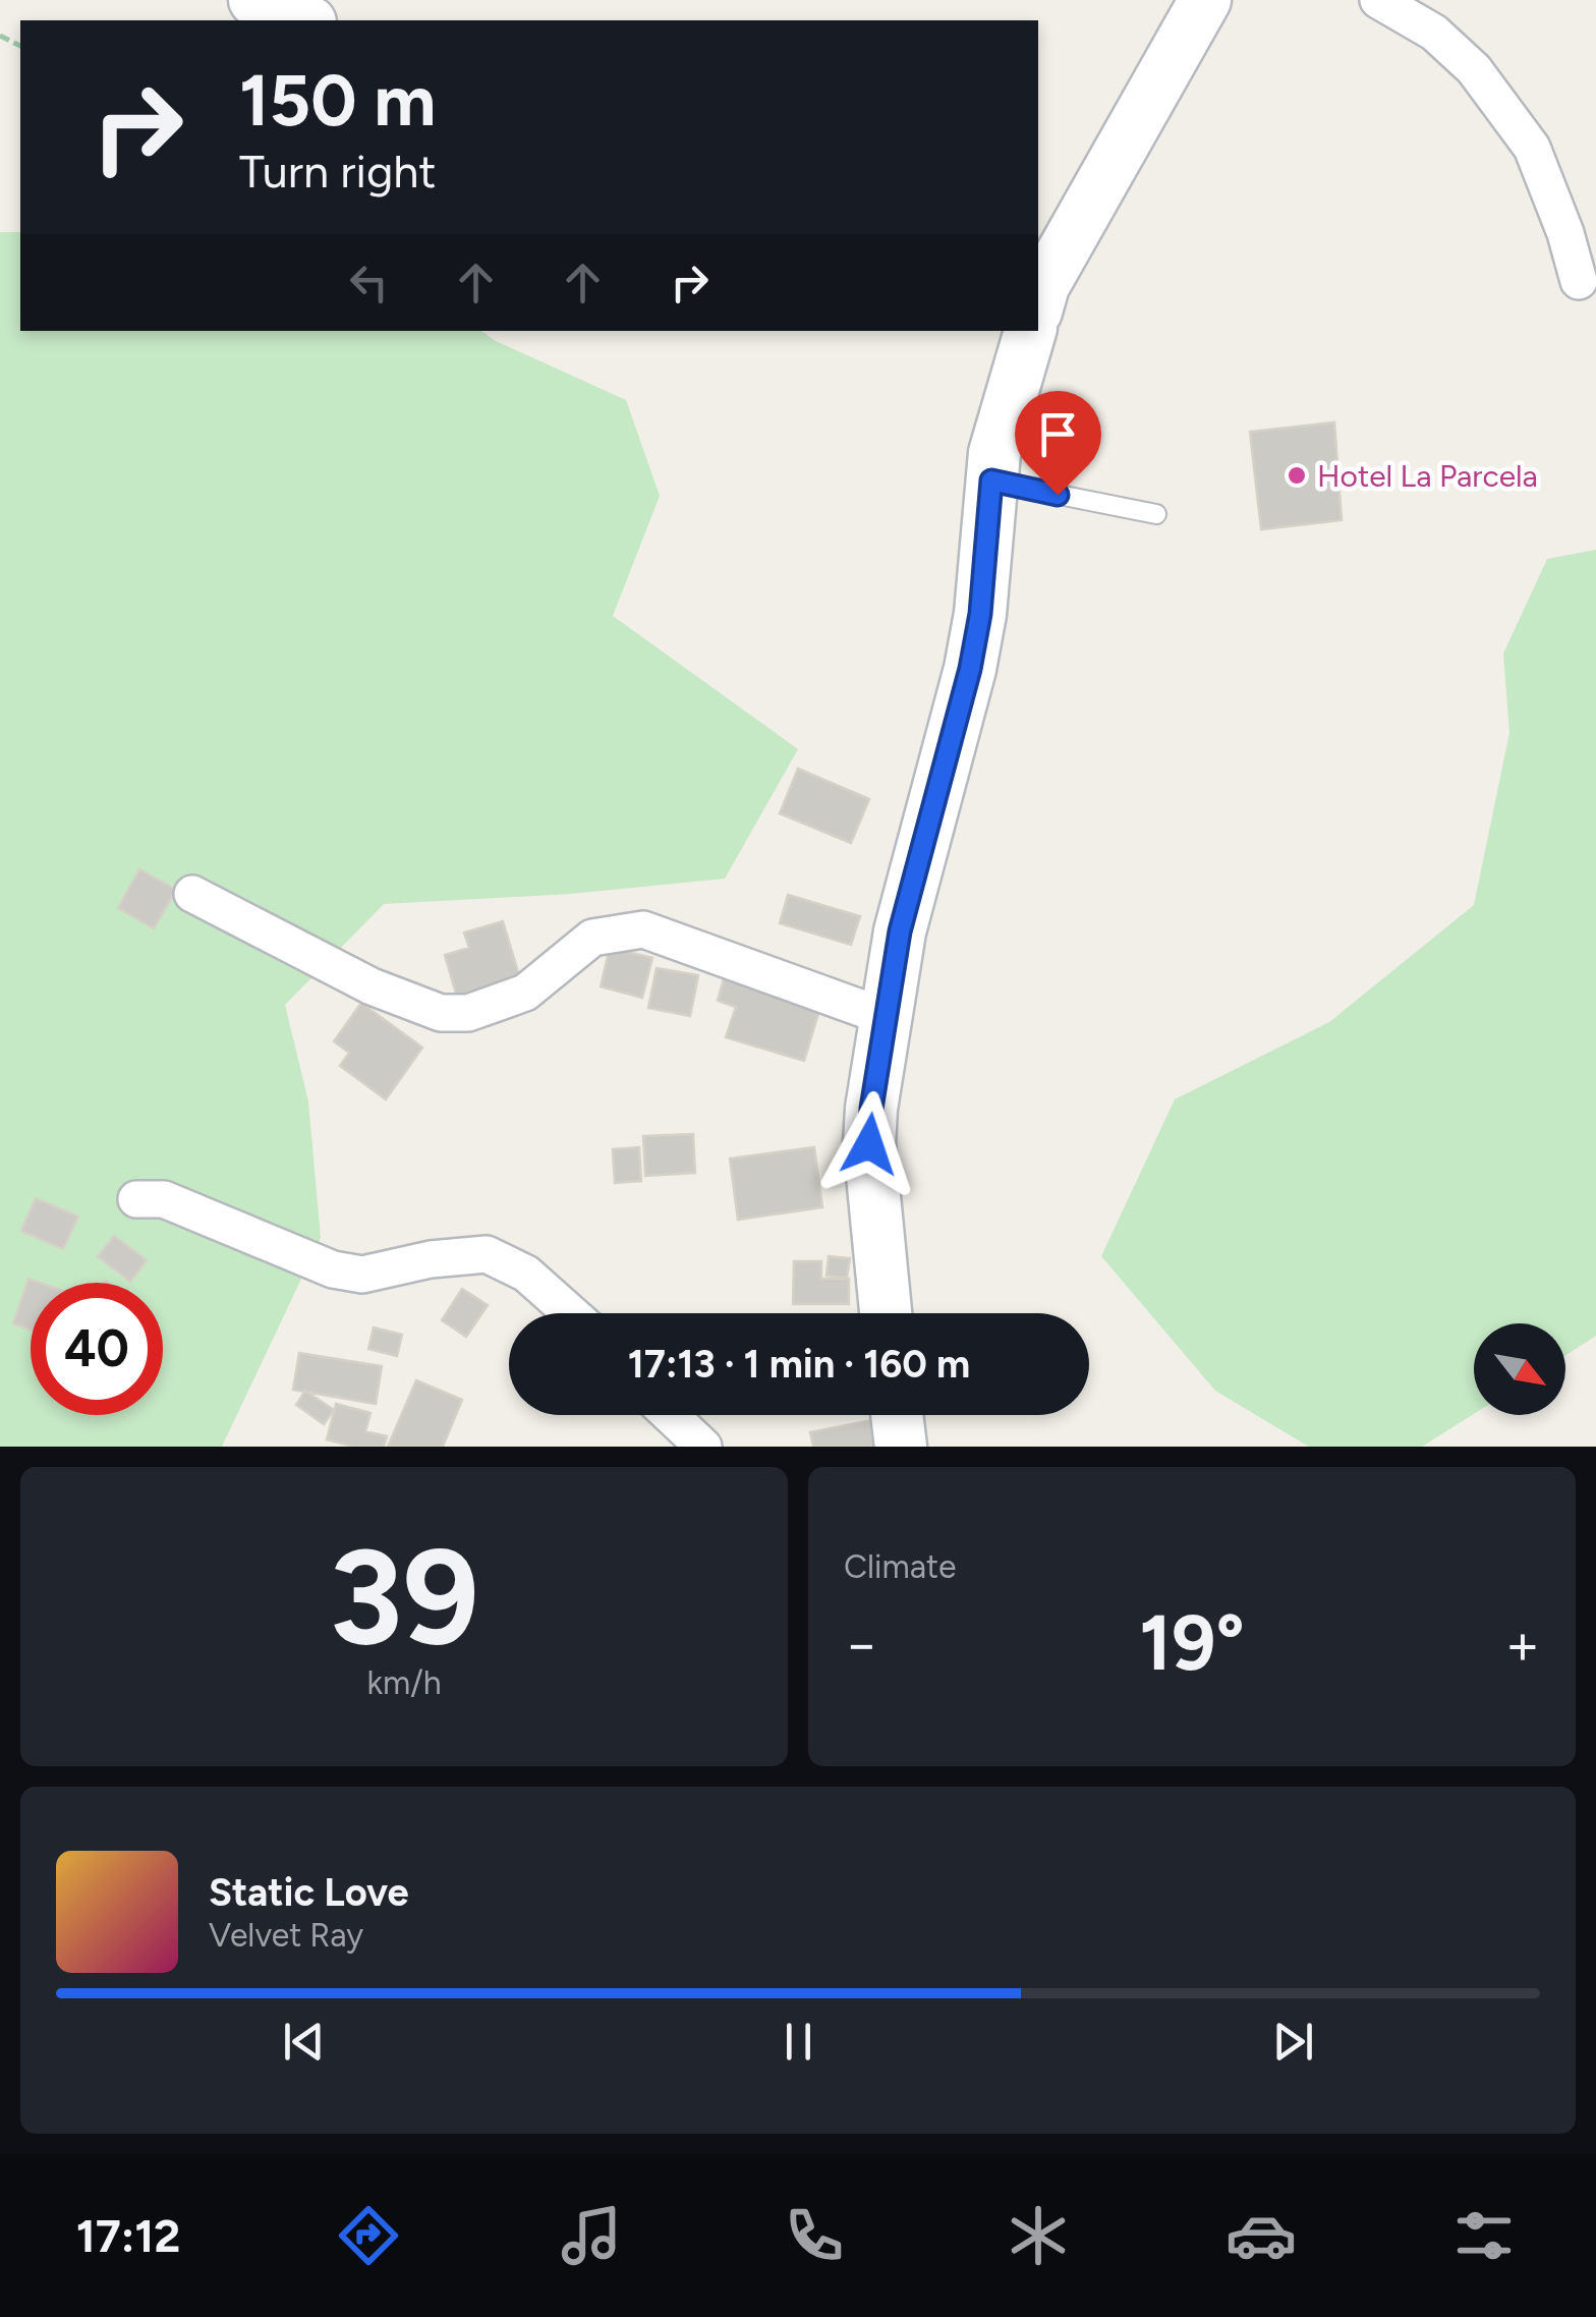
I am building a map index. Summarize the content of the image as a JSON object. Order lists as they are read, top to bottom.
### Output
{
  "places": ["Hotel La Parcela"],
  "north": "bottom right",
  "page": {
    "turn": ["150 m", "Turn right"],
    "limit": "40",
    "trip": "17:13 · 1 min · 160 m",
    "tile": [
      ["39", "km/h"],
      "Climate"
    ],
    "heat": ["−", "19°", "+"],
    "song": ["Static Love", "Velvet Ray"],
    "tabs": "17:12"
  }
}
